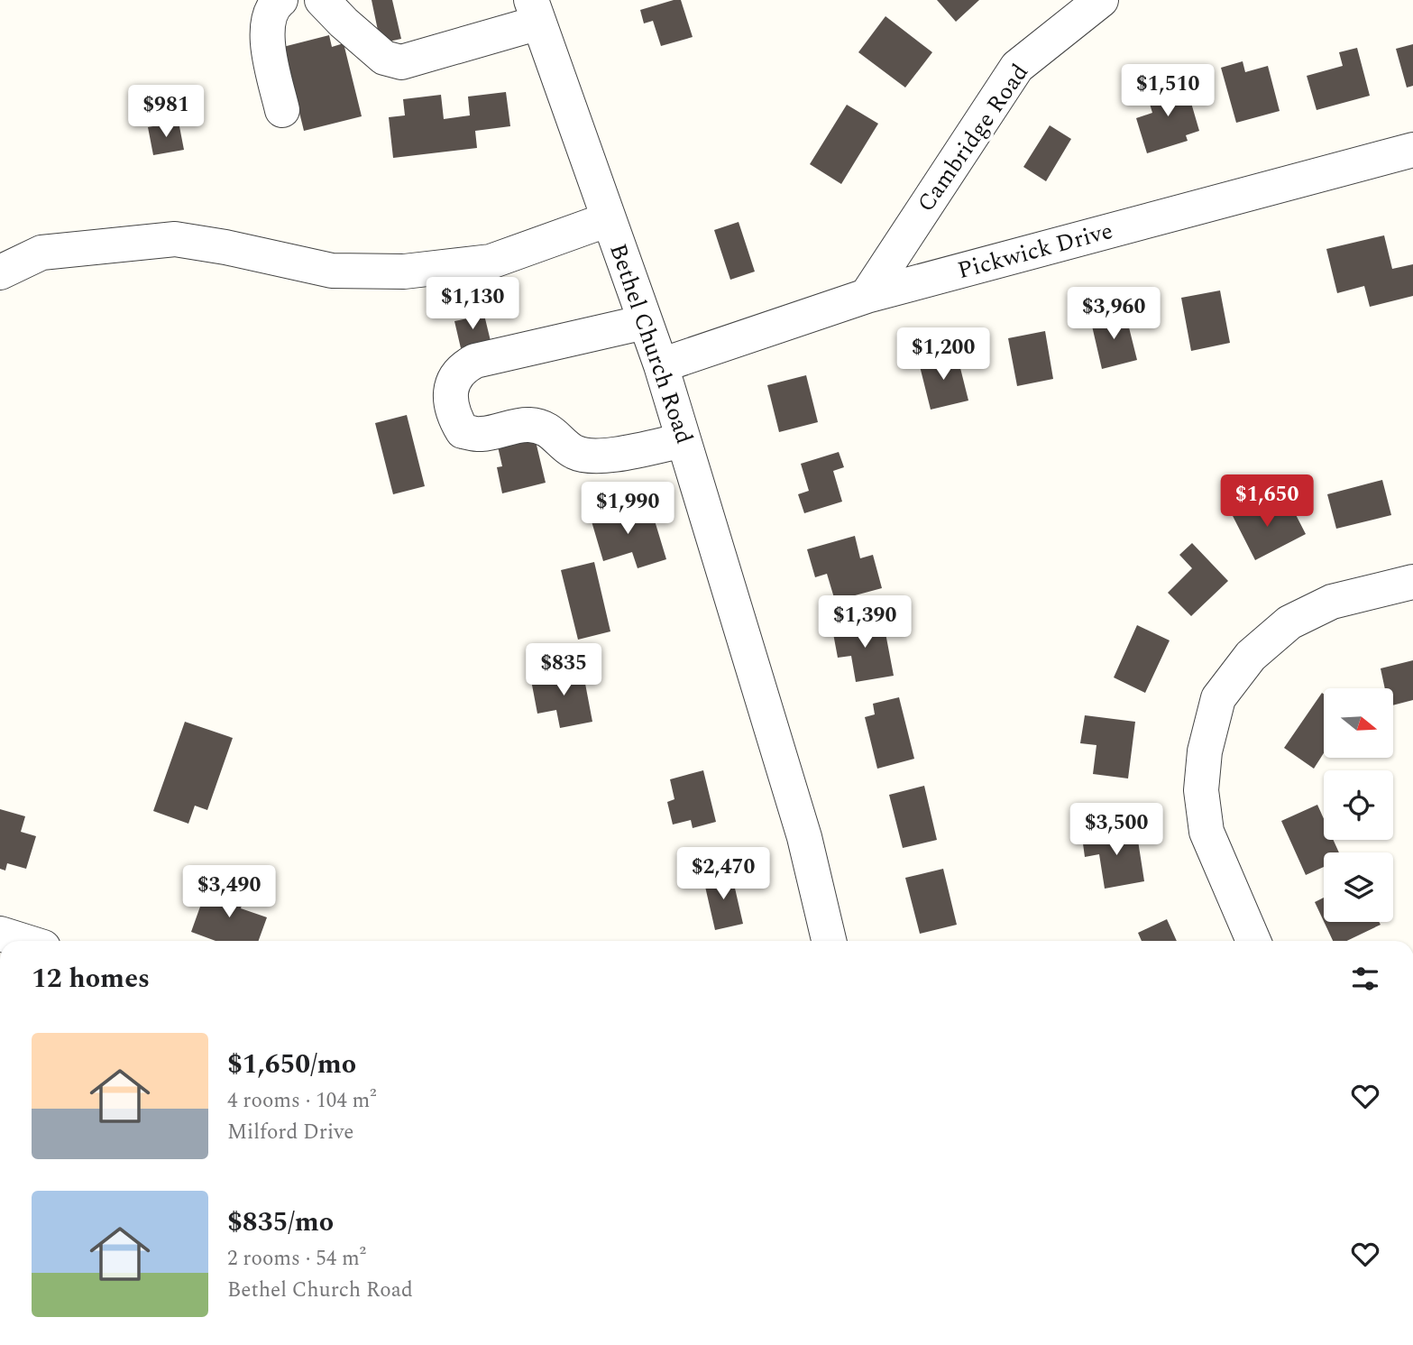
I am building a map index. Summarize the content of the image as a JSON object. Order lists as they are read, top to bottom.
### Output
{
  "streets": {
    "street": ["Cambridge Road", "Pickwick Drive", "Bethel Church Road"]
  },
  "crossings": [
    ["Cambridge Road", "Pickwick Drive"],
    ["Pickwick Drive", "Bethel Church Road"]
  ],
  "north": "right",
  "page": {
    "price": [
      "$1,510",
      "$981",
      "$1,130",
      "$3,960",
      "$1,200",
      "$1,650",
      "$1,990",
      "$1,390",
      "$835",
      "$3,500",
      "$2,470",
      "$3,490"
    ],
    "heading": "12 homes",
    "list": [
      {
        "name": "$1,650/mo",
        "note": "4 rooms · 104 m² · Milford Drive"
      },
      {
        "name": "$835/mo",
        "note": "2 rooms · 54 m² · Bethel Church Road"
      }
    ]
  }
}
